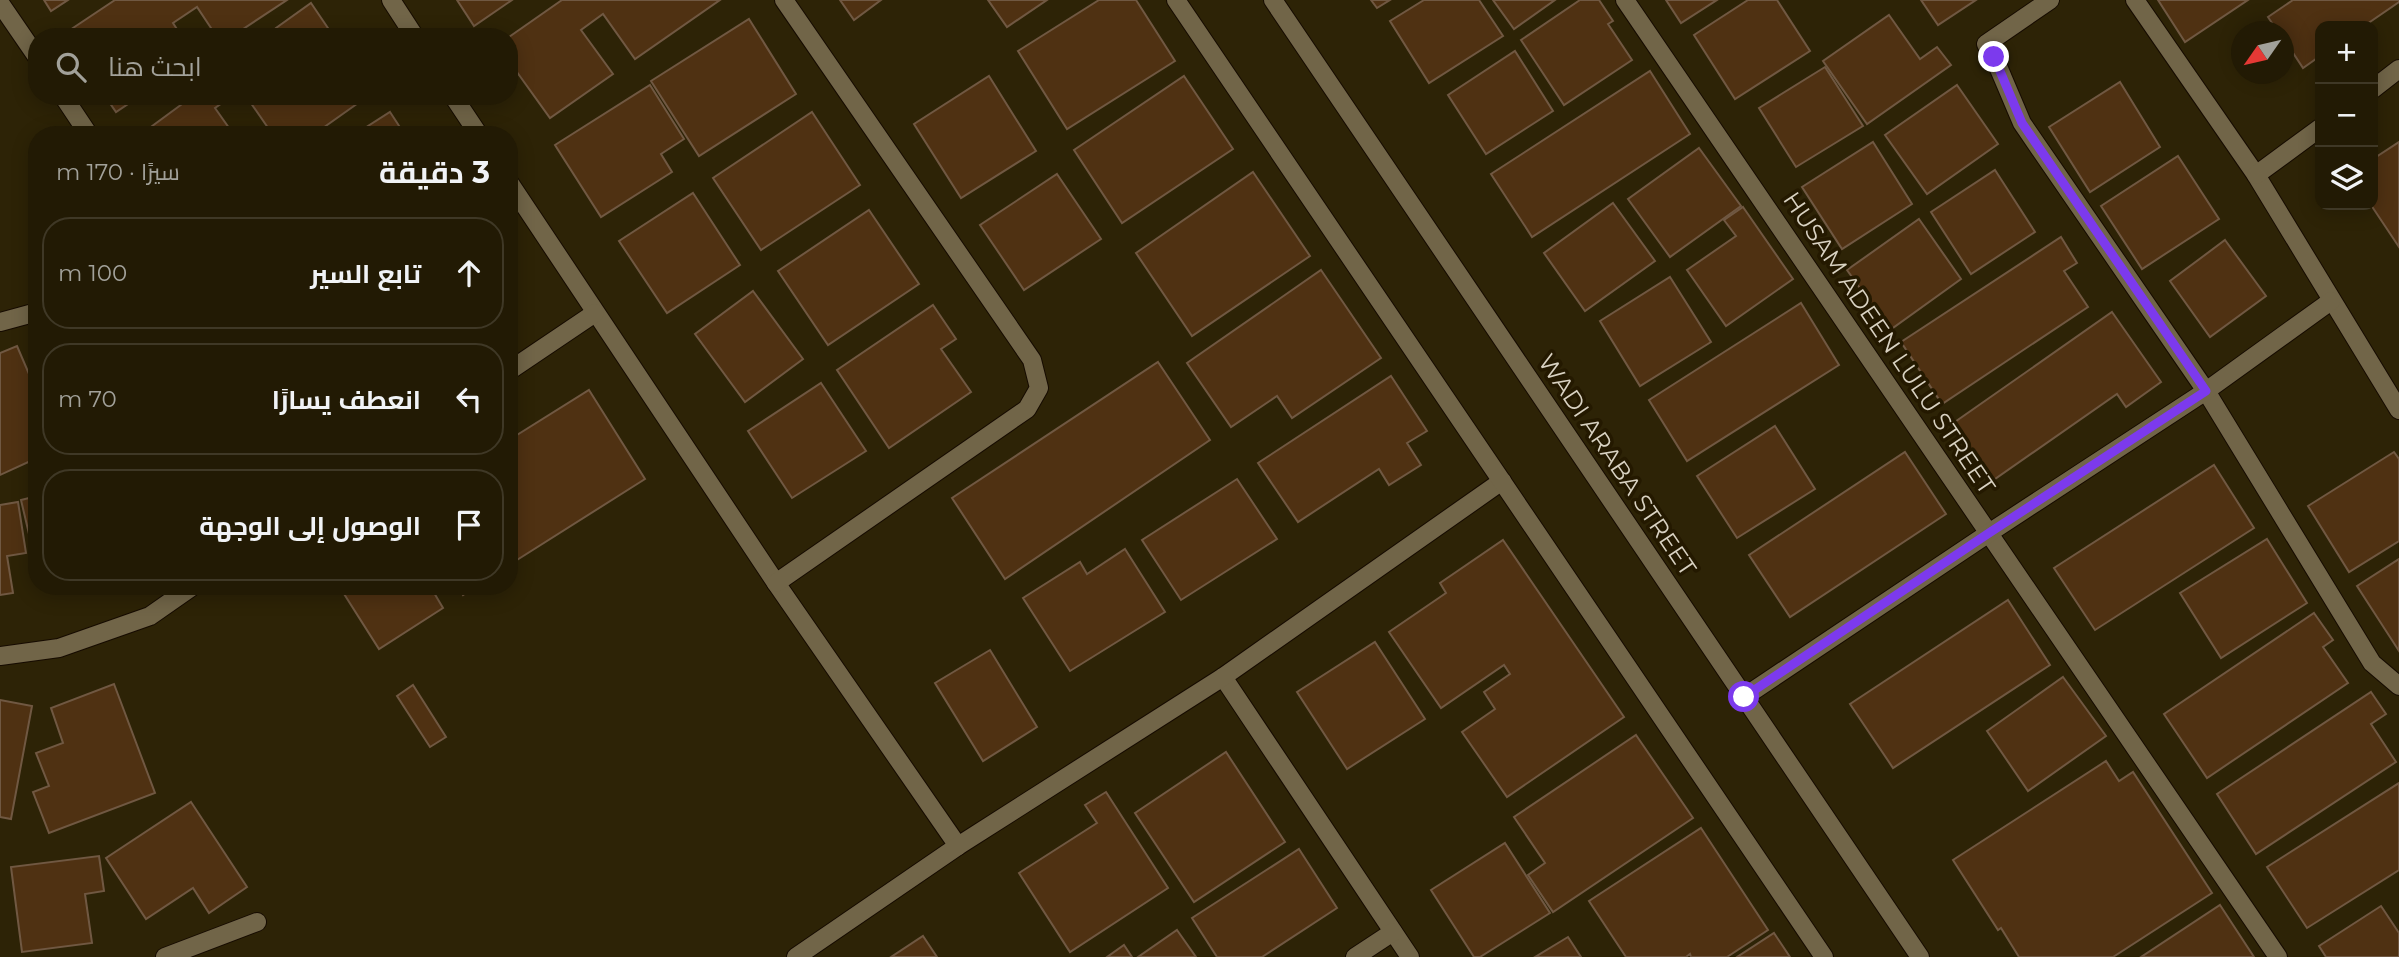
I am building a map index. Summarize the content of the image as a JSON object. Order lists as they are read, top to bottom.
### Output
{
  "streets": {
    "street": ["HUSAM ADEEN LULU STREET", "WADI ARABA STREET"]
  },
  "north": "bottom left",
  "page": {
    "map_buttons": ["+", "−"],
    "search": "ابحث هنا",
    "heading": ["3 دقيقة", "سيرًا · 170 m"],
    "list": [
      ["تابع السير", "100 m"],
      ["انعطف يسارًا", "70 m"],
      "الوصول إلى الوجهة"
    ]
  }
}
